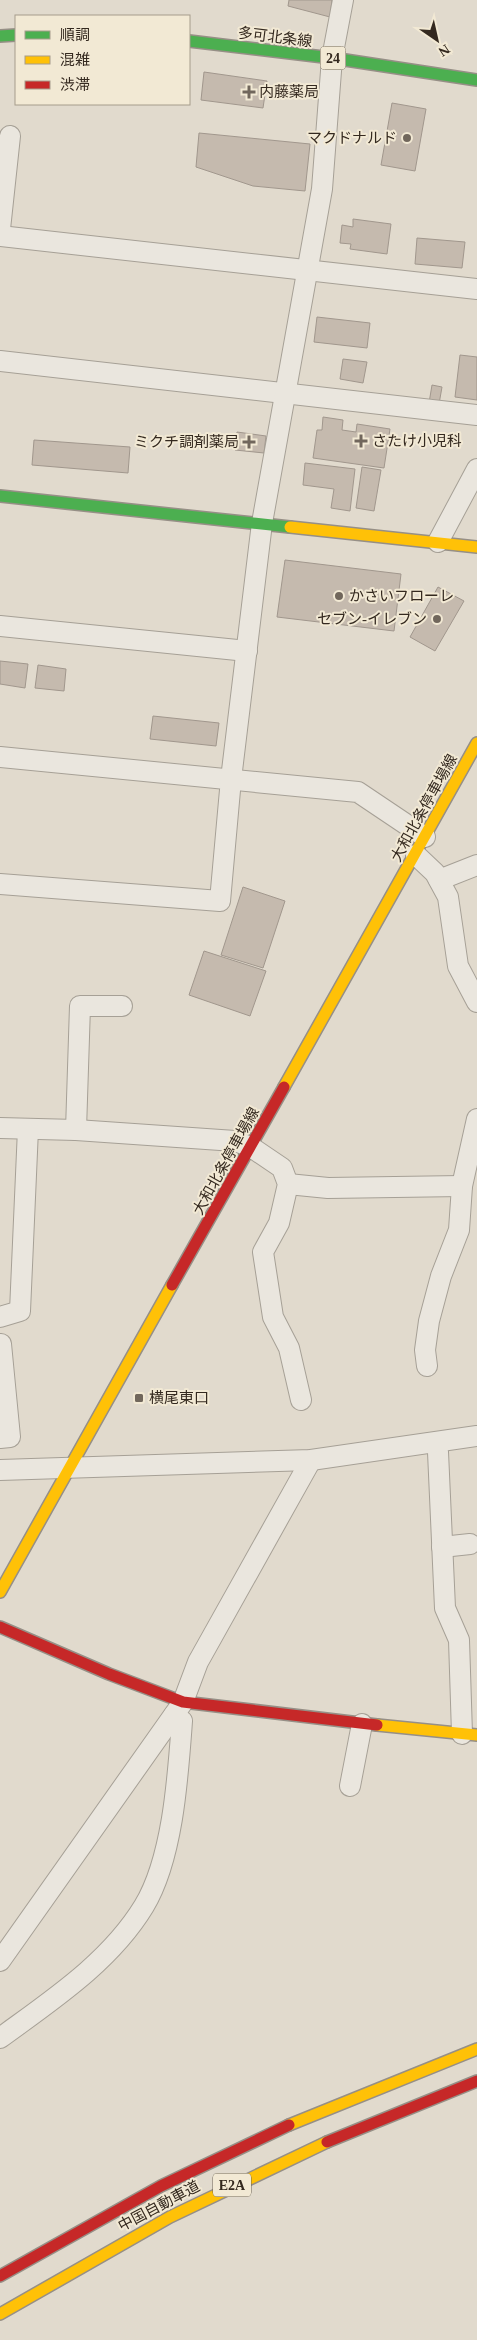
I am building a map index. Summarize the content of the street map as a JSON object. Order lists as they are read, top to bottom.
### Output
{
  "streets": {
    "main road": [
      "多可北条線",
      "24",
      "大和北条停車場線",
      "E2A",
      "中国自動車道"
    ]
  },
  "places": {
    "health": ["内藤薬局", "さたけ小児科", "ミクチ調剤薬局"],
    "other": ["マクドナルド", "かさいフローレ", "セブン-イレブン"],
    "transit": ["横尾東口"]
  },
  "legend": ["順調", "混雑", "渋滞"],
  "north": "bottom right"
}
